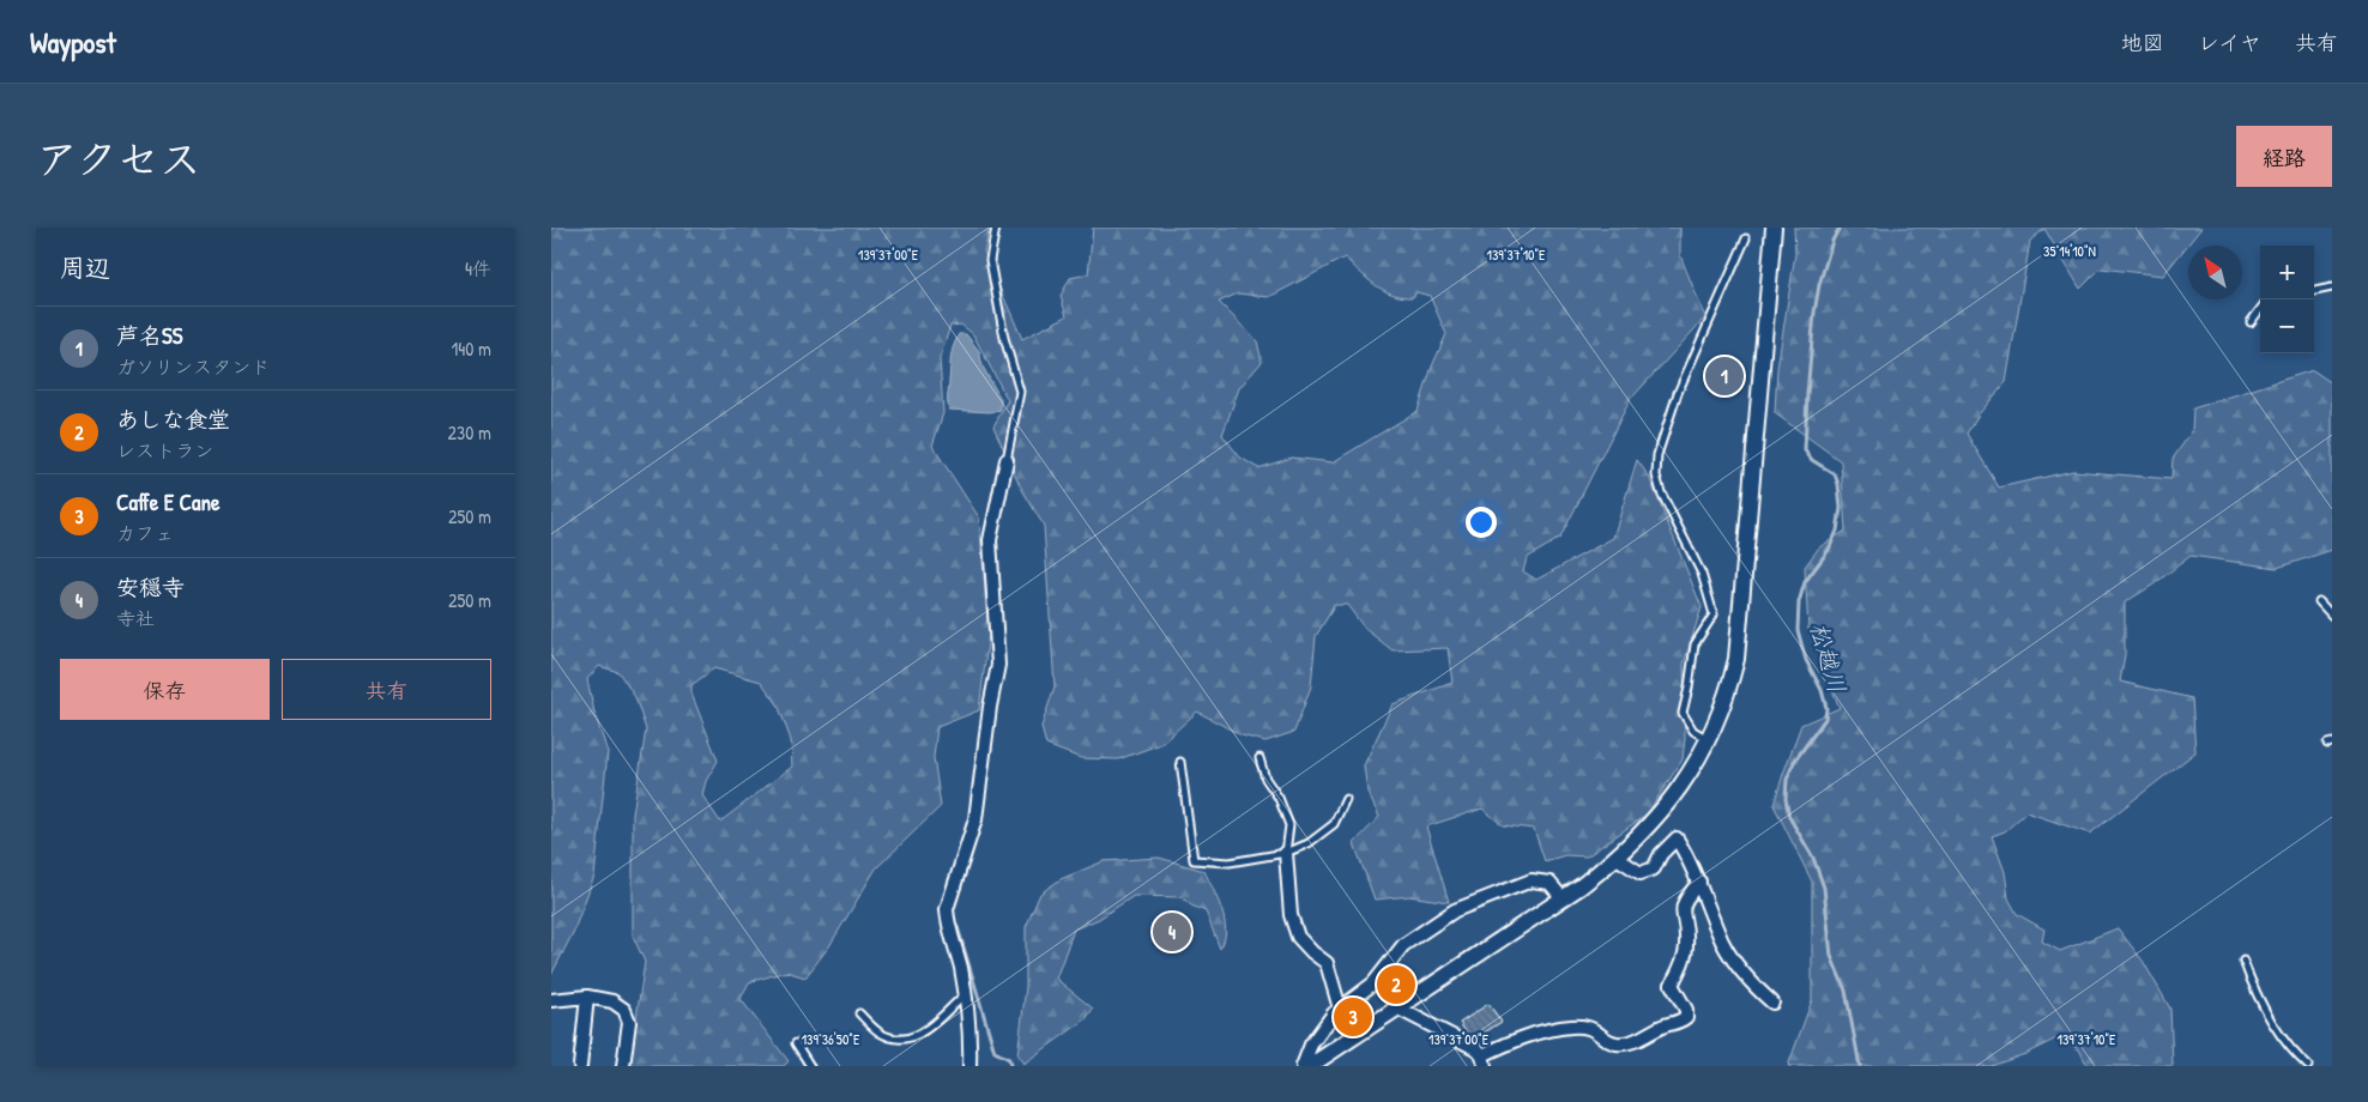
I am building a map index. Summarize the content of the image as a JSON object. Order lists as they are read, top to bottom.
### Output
{
  "water": ["松越川"],
  "north": "top left",
  "page": {
    "header": "Waypost",
    "nav": ["地図", "レイヤ", "共有"],
    "title": "アクセス",
    "buttons": [
      "経路",
      ["保存", "共有"]
    ],
    "heading": ["周辺", "4件"],
    "map_buttons": ["+", "−"],
    "list": [
      {
        "mark": "1",
        "name": "芦名SS",
        "note": "ガソリンスタンド",
        "value": "140 m"
      },
      {
        "mark": "2",
        "name": "あしな食堂",
        "note": "レストラン",
        "value": "230 m"
      },
      {
        "mark": "3",
        "name": "Caffe E Cane",
        "note": "カフェ",
        "value": "250 m"
      },
      {
        "mark": "4",
        "name": "安穏寺",
        "note": "寺社",
        "value": "250 m"
      }
    ],
    "pins": [
      "1",
      "4",
      "2",
      "3"
    ]
  },
  "coordinates": [
    "35°14'10\"N",
    "139°37'00\"E",
    "139°37'10\"E",
    "139°36'50\"E"
  ]
}
